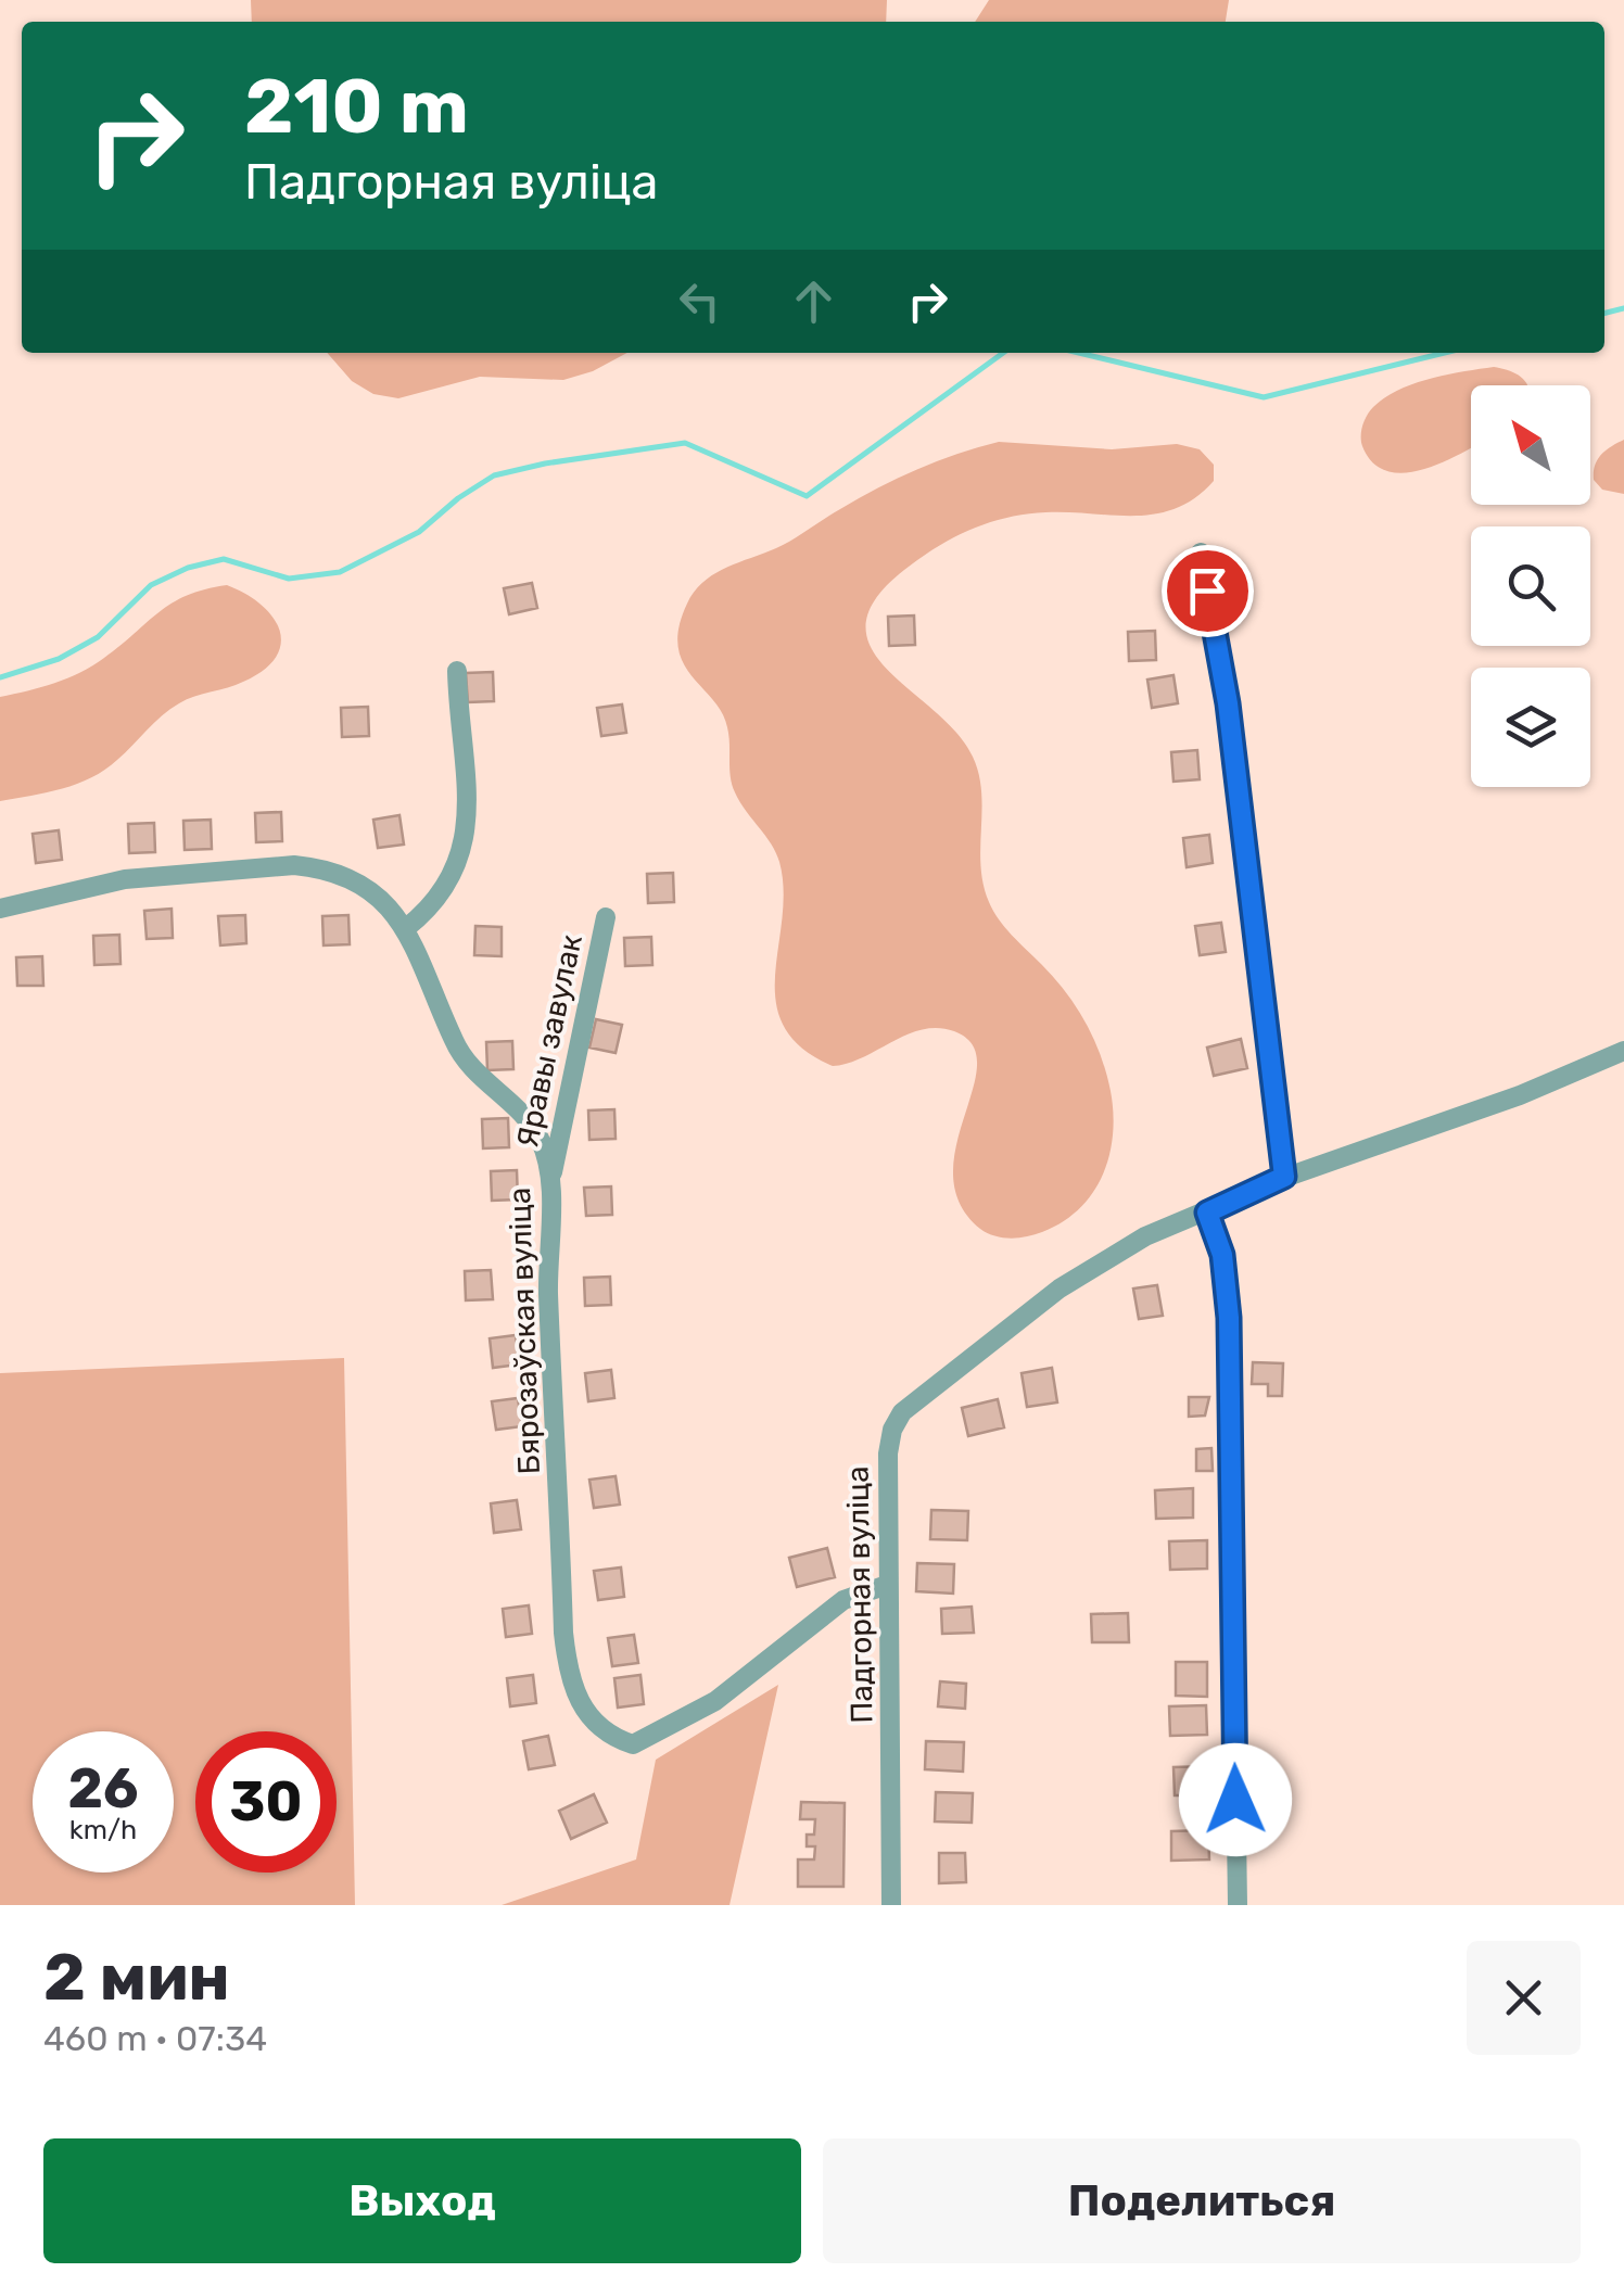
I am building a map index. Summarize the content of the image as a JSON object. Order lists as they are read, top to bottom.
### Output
{
  "streets": {
    "street": ["Яравы завулак", "Бярозаўская вуліца", "Падгорная вуліца"]
  },
  "crossings": [
    ["Яравы завулак", "Бярозаўская вуліца"],
    ["Бярозаўская вуліца", "Падгорная вуліца"]
  ],
  "north": "top left",
  "page": {
    "turn": ["210 m", "Падгорная вуліца"],
    "speed": "26 km/h",
    "limit": "30",
    "heading": ["2 мин", "460 m · 07:34"],
    "buttons": ["Выход", "Поделиться"]
  }
}
